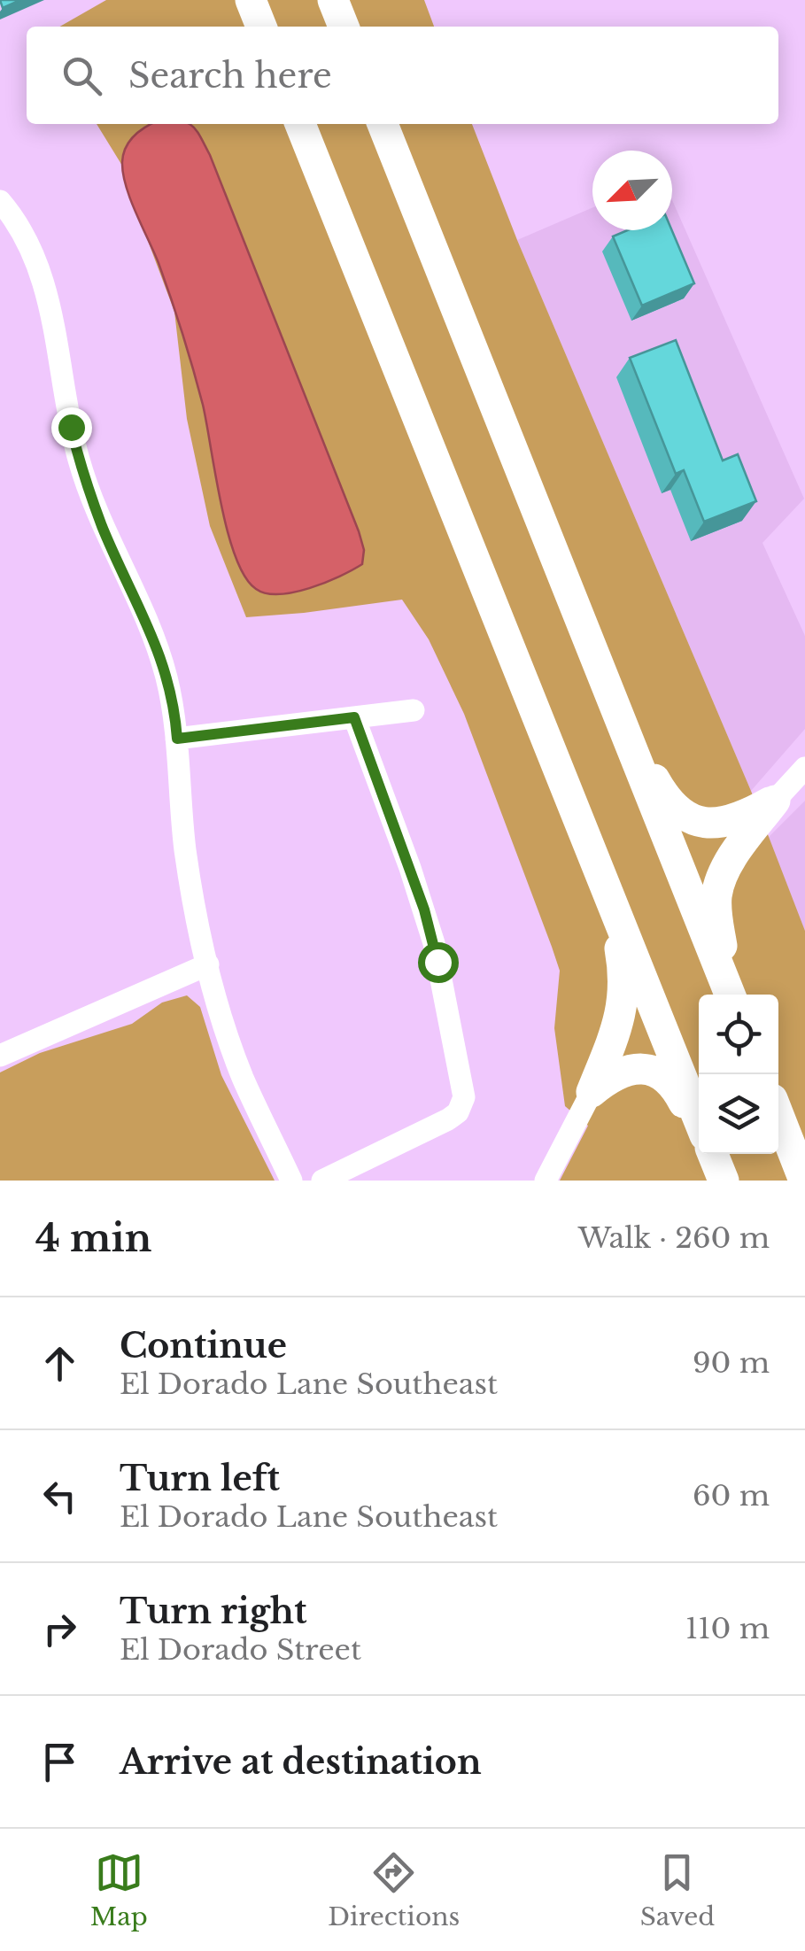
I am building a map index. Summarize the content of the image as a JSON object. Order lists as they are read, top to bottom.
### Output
{
  "north": "bottom left",
  "page": {
    "search": "Search here",
    "heading": ["4 min", "Walk · 260 m"],
    "list": [
      ["Continue", "El Dorado Lane Southeast", "90 m"],
      ["Turn left", "El Dorado Lane Southeast", "60 m"],
      ["Turn right", "El Dorado Street", "110 m"],
      "Arrive at destination"
    ],
    "nav": ["Map", "Directions", "Saved"]
  }
}
